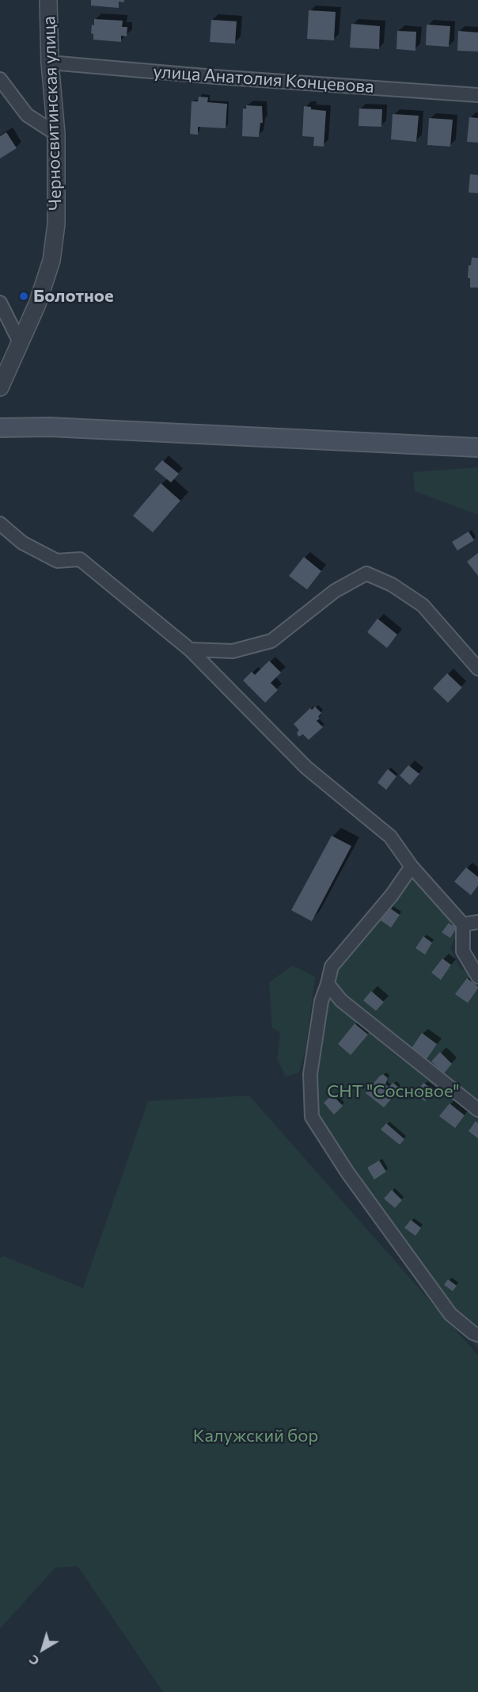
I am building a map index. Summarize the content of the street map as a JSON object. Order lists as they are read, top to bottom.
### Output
{
  "streets": {
    "street": ["улица Анатолия Концевова", "Черносвитинская улица"]
  },
  "crossings": [
    ["улица Анатолия Концевова", "Черносвитинская улица"]
  ],
  "parks": ["СНТ \"Сосновое\"", "Калужский бор"],
  "places": ["Болотное"],
  "north": "bottom left"
}
